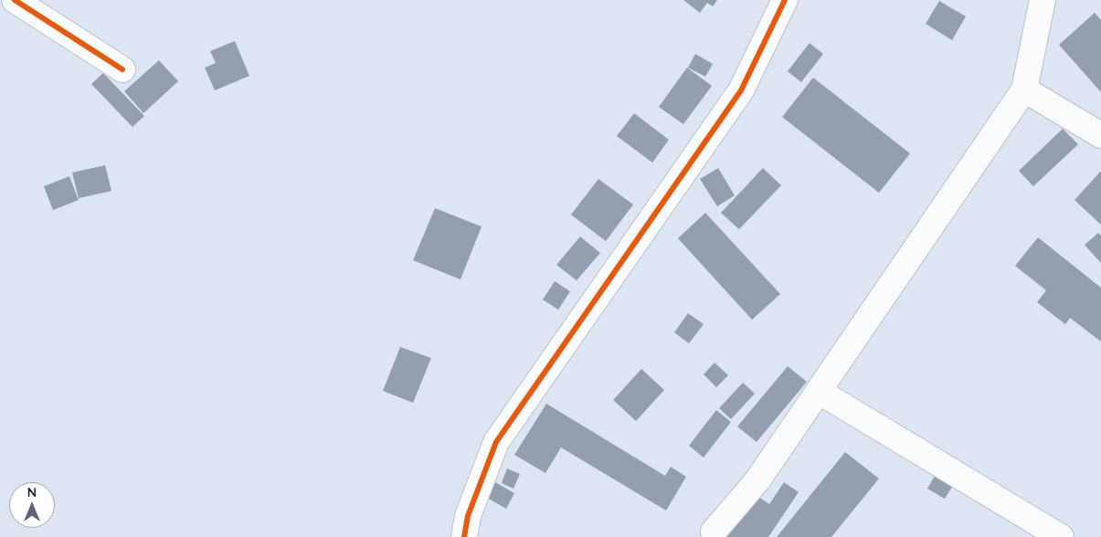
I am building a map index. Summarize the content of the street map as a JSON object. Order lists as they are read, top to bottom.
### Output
{
  "north": "top"
}
